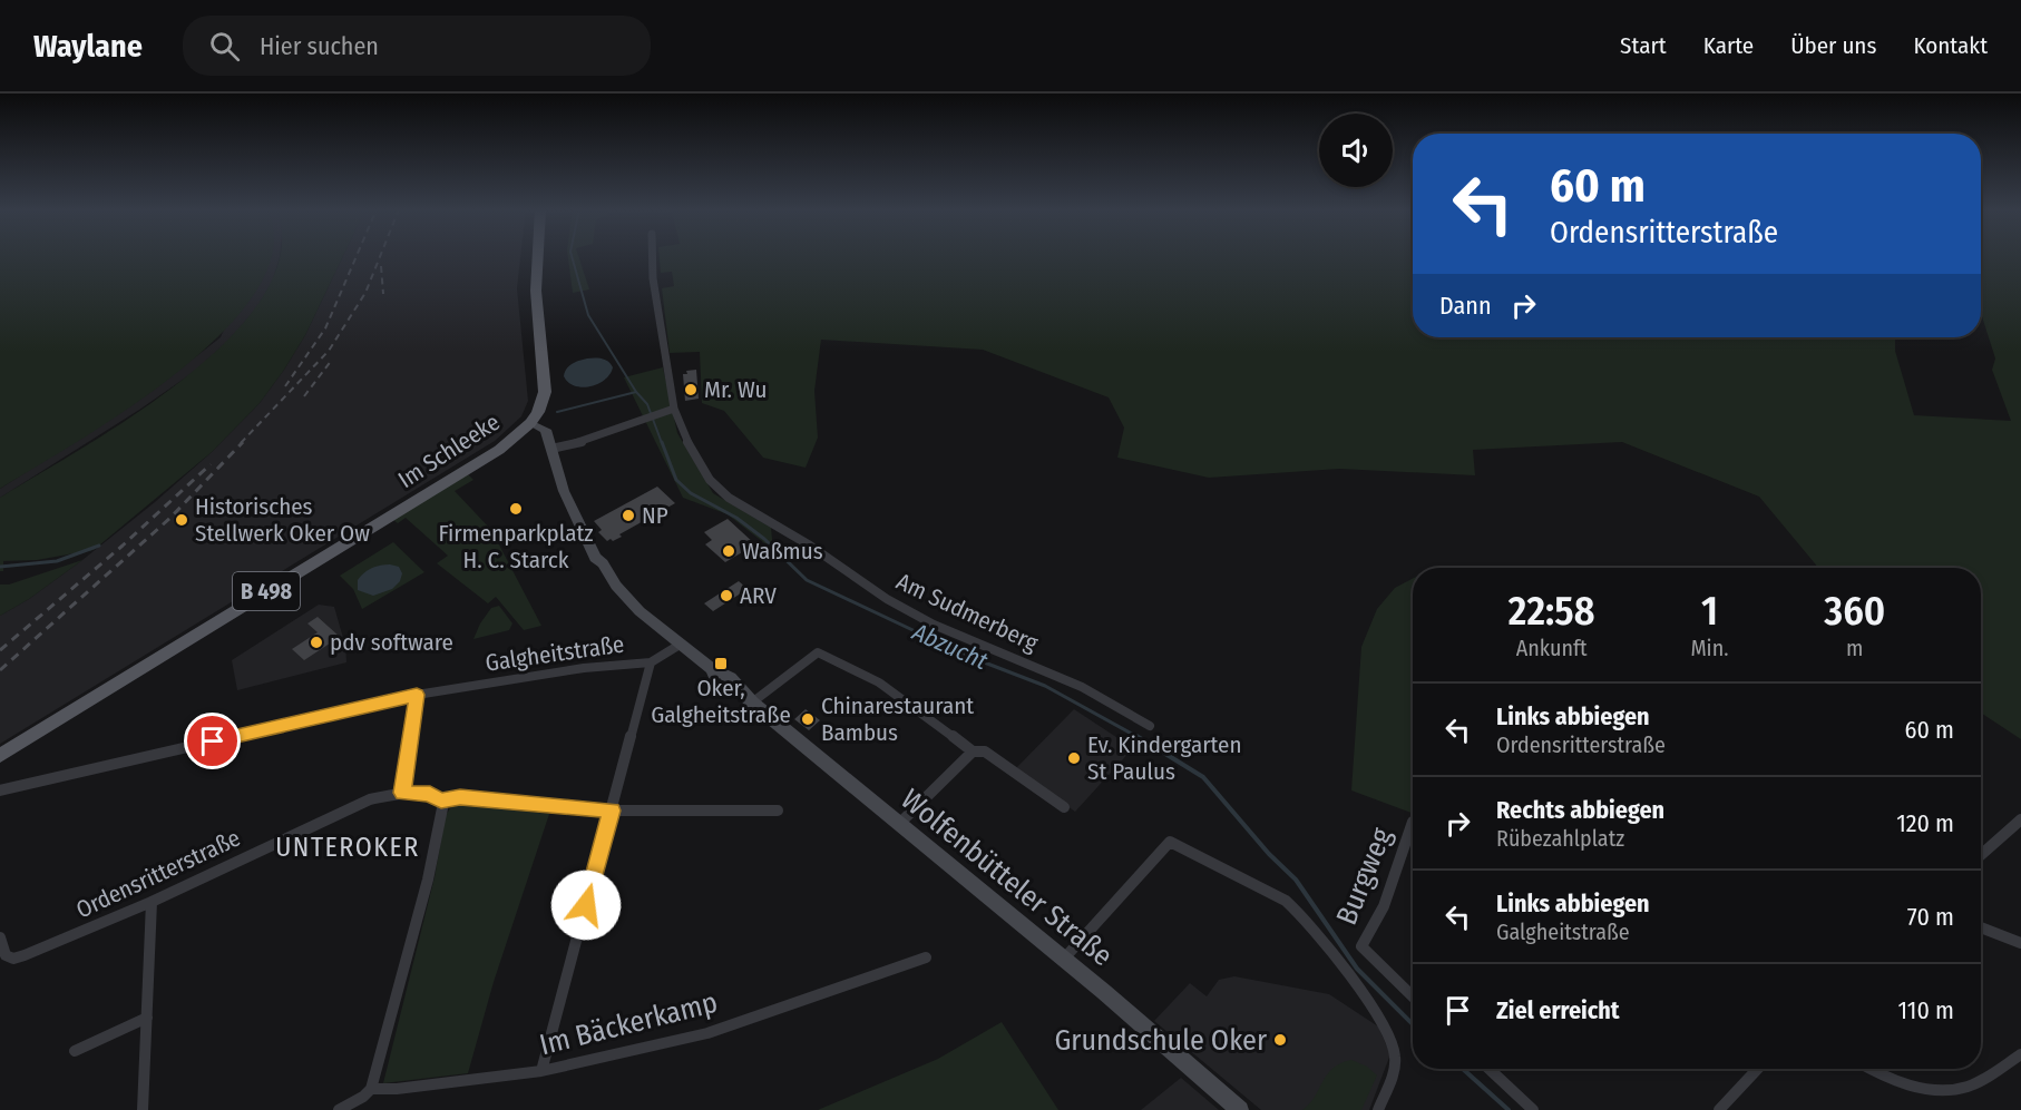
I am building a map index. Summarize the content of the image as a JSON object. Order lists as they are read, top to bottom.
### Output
{
  "streets": {
    "main road": ["Im Schleeke", "B 498", "Wolfenbütteler Straße"],
    "street": [
      "Am Sudmerberg",
      "Galgheitstraße",
      "Ordensritterstraße",
      "Burgweg",
      "Im Bäckerkamp"
    ]
  },
  "crossings": [
    ["Im Schleeke", "Wolfenbütteler Straße"],
    ["Galgheitstraße", "Wolfenbütteler Straße"]
  ],
  "districts": ["UNTEROKER"],
  "water": ["Abzucht"],
  "places": {
    "other": [
      "Mr. Wu",
      "Firmenparkplatz H. C. Starck",
      "NP",
      "Historisches Stellwerk Oker Ow",
      "Waßmus",
      "ARV",
      "pdv software",
      "Chinarestaurant Bambus",
      "Ev. Kindergarten St Paulus",
      "Grundschule Oker"
    ],
    "transit": ["Oker, Galgheitstraße"]
  },
  "page": {
    "header": "Waylane",
    "search": "Hier suchen",
    "nav": [
      "Start",
      "Karte",
      "Über uns",
      "Kontakt"
    ],
    "turn": ["60 m", "Ordensritterstraße"],
    "then": "Dann",
    "eta": [
      "22:58",
      "Ankunft",
      "1",
      "Min.",
      "360",
      "m"
    ],
    "list": [
      {
        "name": "Links abbiegen",
        "note": "Ordensritterstraße",
        "value": "60 m"
      },
      {
        "name": "Rechts abbiegen",
        "note": "Rübezahlplatz",
        "value": "120 m"
      },
      {
        "name": "Links abbiegen",
        "note": "Galgheitstraße",
        "value": "70 m"
      },
      {
        "name": "Ziel erreicht",
        "value": "110 m"
      }
    ]
  }
}
